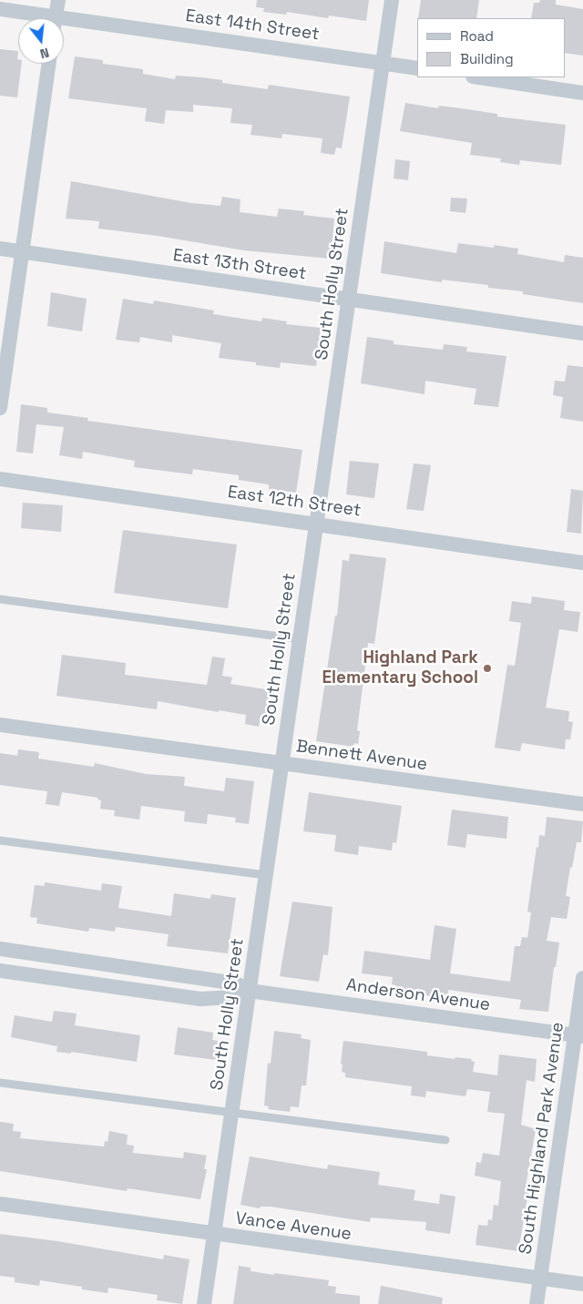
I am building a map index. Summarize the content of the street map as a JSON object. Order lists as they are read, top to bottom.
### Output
{
  "streets": {
    "street": [
      "East 14th Street",
      "East 13th Street",
      "South Holly Street",
      "East 12th Street",
      "Bennett Avenue",
      "Anderson Avenue",
      "South Highland Park Avenue",
      "Vance Avenue"
    ]
  },
  "crossings": [
    ["East 14th Street", "South Holly Street"],
    ["East 13th Street", "South Holly Street"],
    ["South Holly Street", "East 12th Street"],
    ["South Holly Street", "Bennett Avenue"],
    ["South Holly Street", "Anderson Avenue"],
    ["South Holly Street", "Vance Avenue"],
    ["Anderson Avenue", "South Highland Park Avenue"],
    ["South Highland Park Avenue", "Vance Avenue"]
  ],
  "places": ["Highland Park Elementary School"],
  "legend": ["Road", "Building"],
  "north": "bottom"
}
